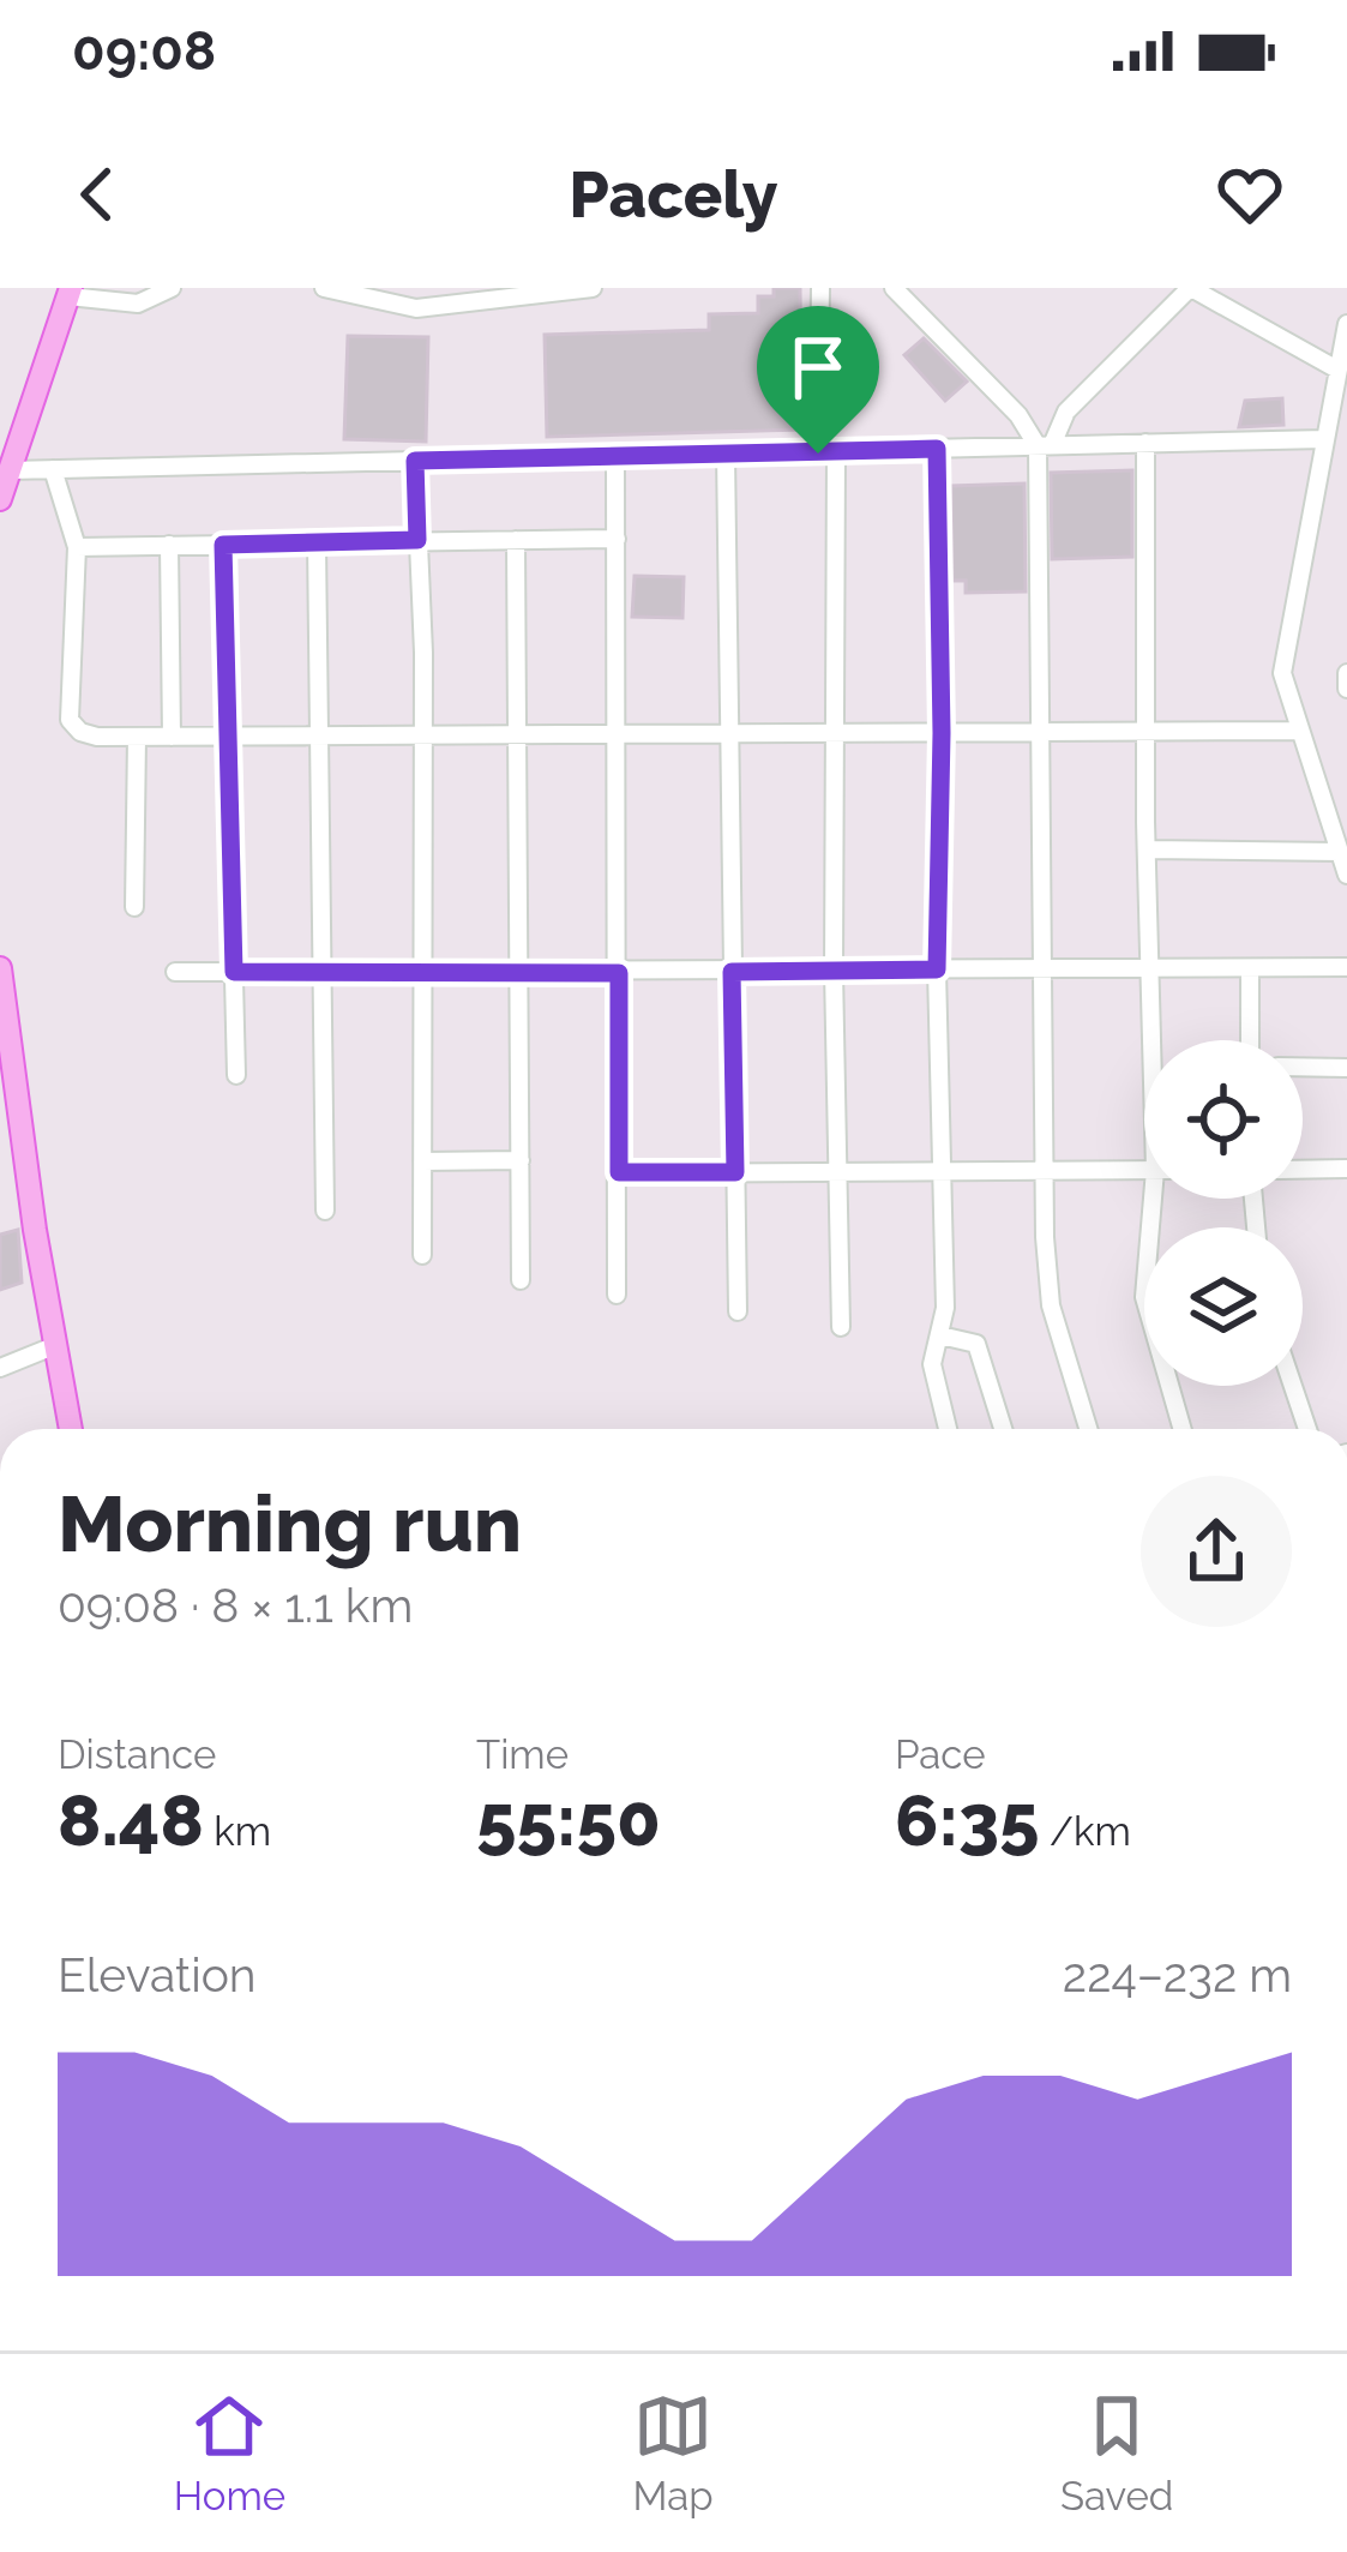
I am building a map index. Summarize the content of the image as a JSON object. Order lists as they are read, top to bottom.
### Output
{
  "page": {
    "status": "09:08",
    "header": "Pacely",
    "heading": ["Morning run", "09:08 · 8 × 1.1 km"],
    "stats": [
      ["Distance", "8.48 km"],
      ["Time", "55:50"],
      ["Pace", "6:35 /km"]
    ],
    "chart": ["Elevation", "224–232 m"],
    "tabs": ["Home", "Map", "Saved"]
  }
}
